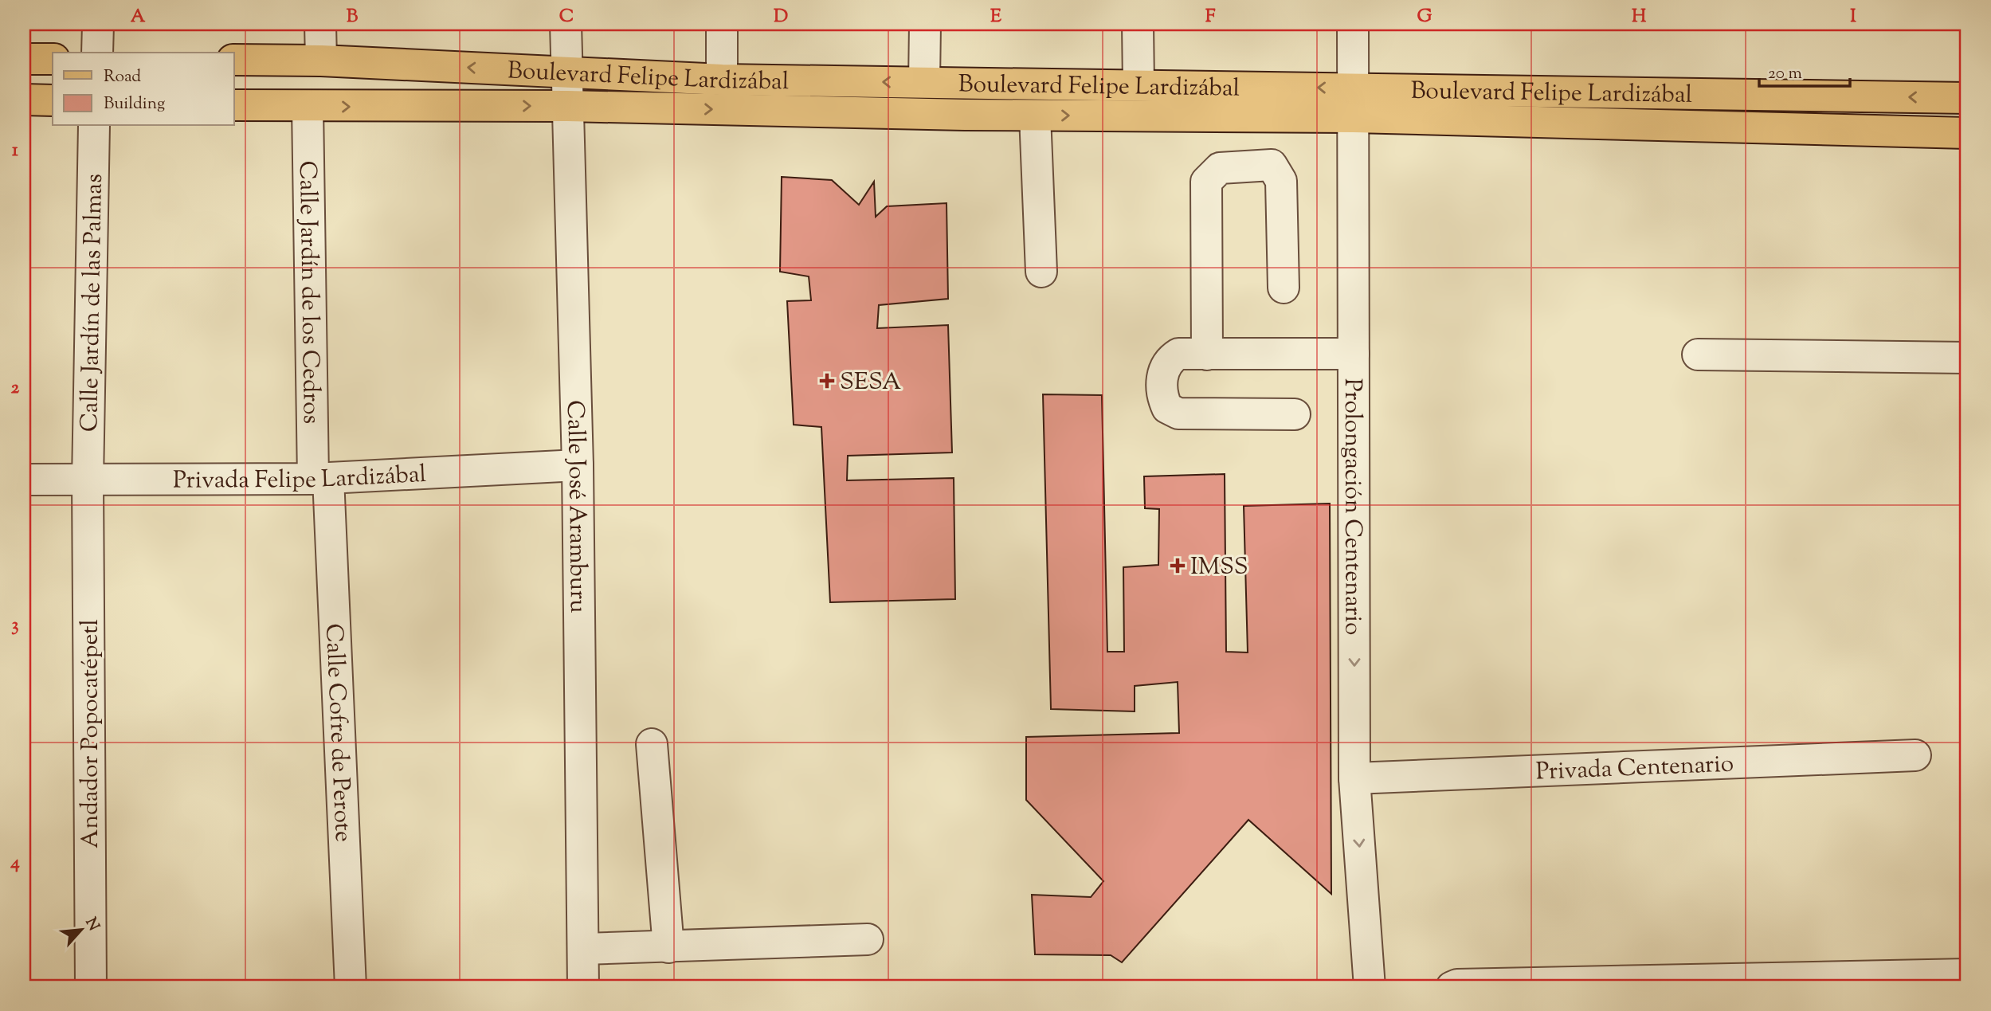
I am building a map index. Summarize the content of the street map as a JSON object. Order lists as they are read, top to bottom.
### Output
{
  "streets": {
    "main road": ["Boulevard Felipe Lardizábal"],
    "street": [
      "Calle Jardín de los Cedros",
      "Calle Jardín de las Palmas",
      "Privada Felipe Lardizábal",
      "Calle José Aramburu",
      "Prolongación Centenario",
      "Calle Cofre de Perote",
      "Andador Popocatépetl",
      "Privada Centenario"
    ]
  },
  "crossings": [
    ["Boulevard Felipe Lardizábal", "Calle Jardín de los Cedros"],
    ["Boulevard Felipe Lardizábal", "Calle José Aramburu"],
    ["Boulevard Felipe Lardizábal", "Prolongación Centenario"],
    ["Calle Jardín de los Cedros", "Privada Felipe Lardizábal"],
    ["Calle Jardín de los Cedros", "Calle Cofre de Perote"],
    ["Calle Jardín de las Palmas", "Privada Felipe Lardizábal"],
    ["Calle Jardín de las Palmas", "Andador Popocatépetl"],
    ["Privada Felipe Lardizábal", "Calle José Aramburu"],
    ["Privada Felipe Lardizábal", "Calle Cofre de Perote"],
    ["Privada Felipe Lardizábal", "Andador Popocatépetl"],
    ["Prolongación Centenario", "Privada Centenario"]
  ],
  "one_way": ["Prolongación Centenario"],
  "places": {
    "health": ["SESA", "IMSS"]
  },
  "legend": ["Road", "Building"],
  "scale_bar": "20 m",
  "north": "top right",
  "grid": {
    "columns": [
      "A",
      "B",
      "C",
      "D",
      "E",
      "F",
      "G",
      "H",
      "I"
    ],
    "rows": [
      "1",
      "2",
      "3",
      "4"
    ]
  }
}
